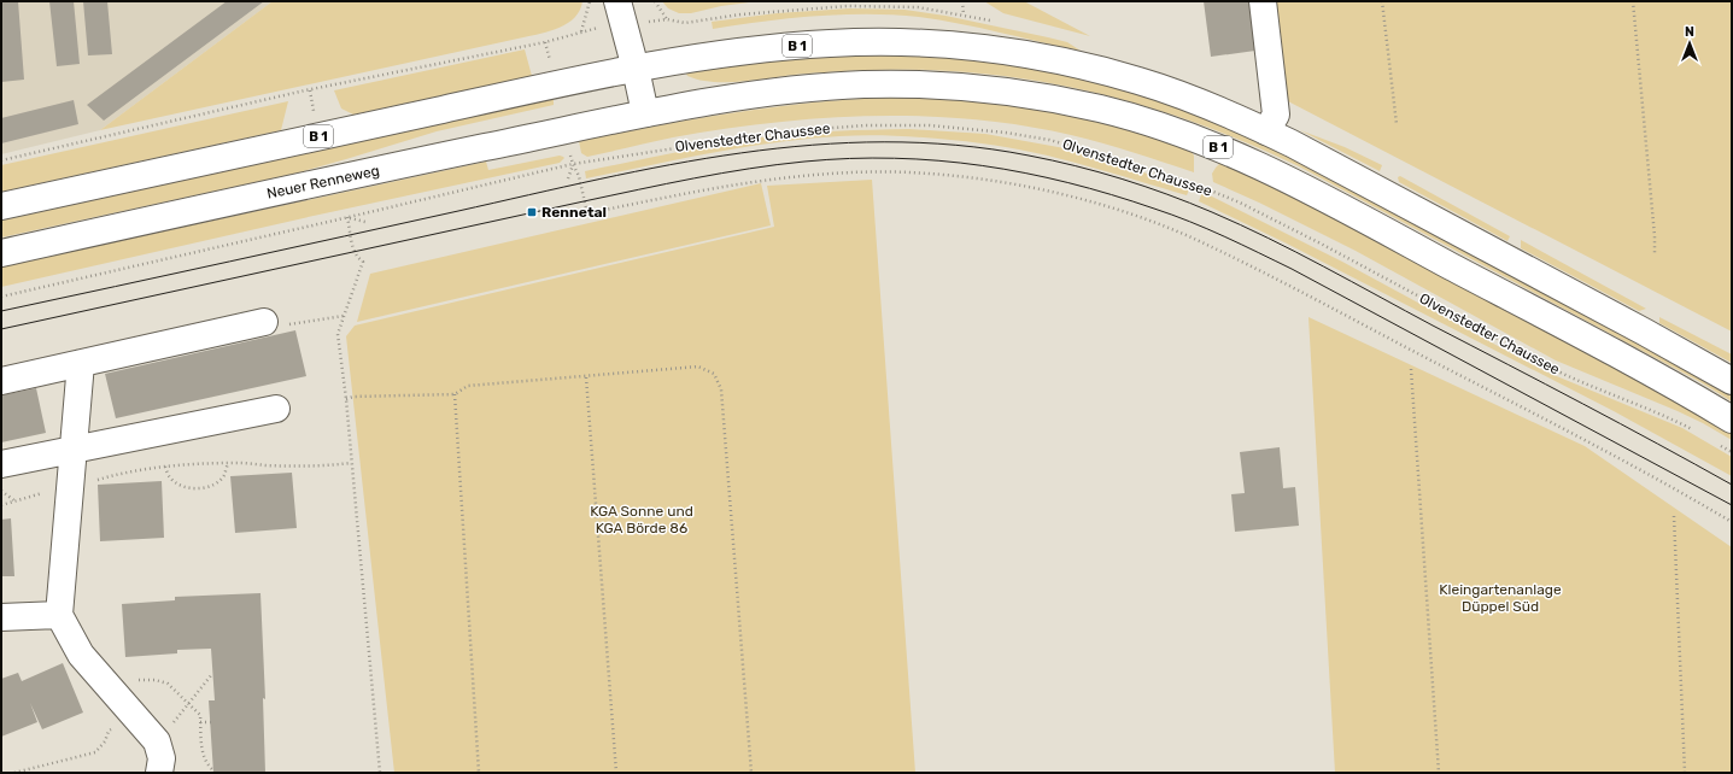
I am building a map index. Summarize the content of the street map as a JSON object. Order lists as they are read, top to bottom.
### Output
{
  "streets": {
    "main road": ["B 1", "Neuer Renneweg"],
    "path": ["Olvenstedter Chaussee"]
  },
  "crossings": [
    ["B 1", "Neuer Renneweg"]
  ],
  "parks": ["KGA Sonne und KGA Börde 86", "Kleingartenanlage Düppel Süd"],
  "places": {
    "transit": ["Rennetal"]
  },
  "north": "top"
}
